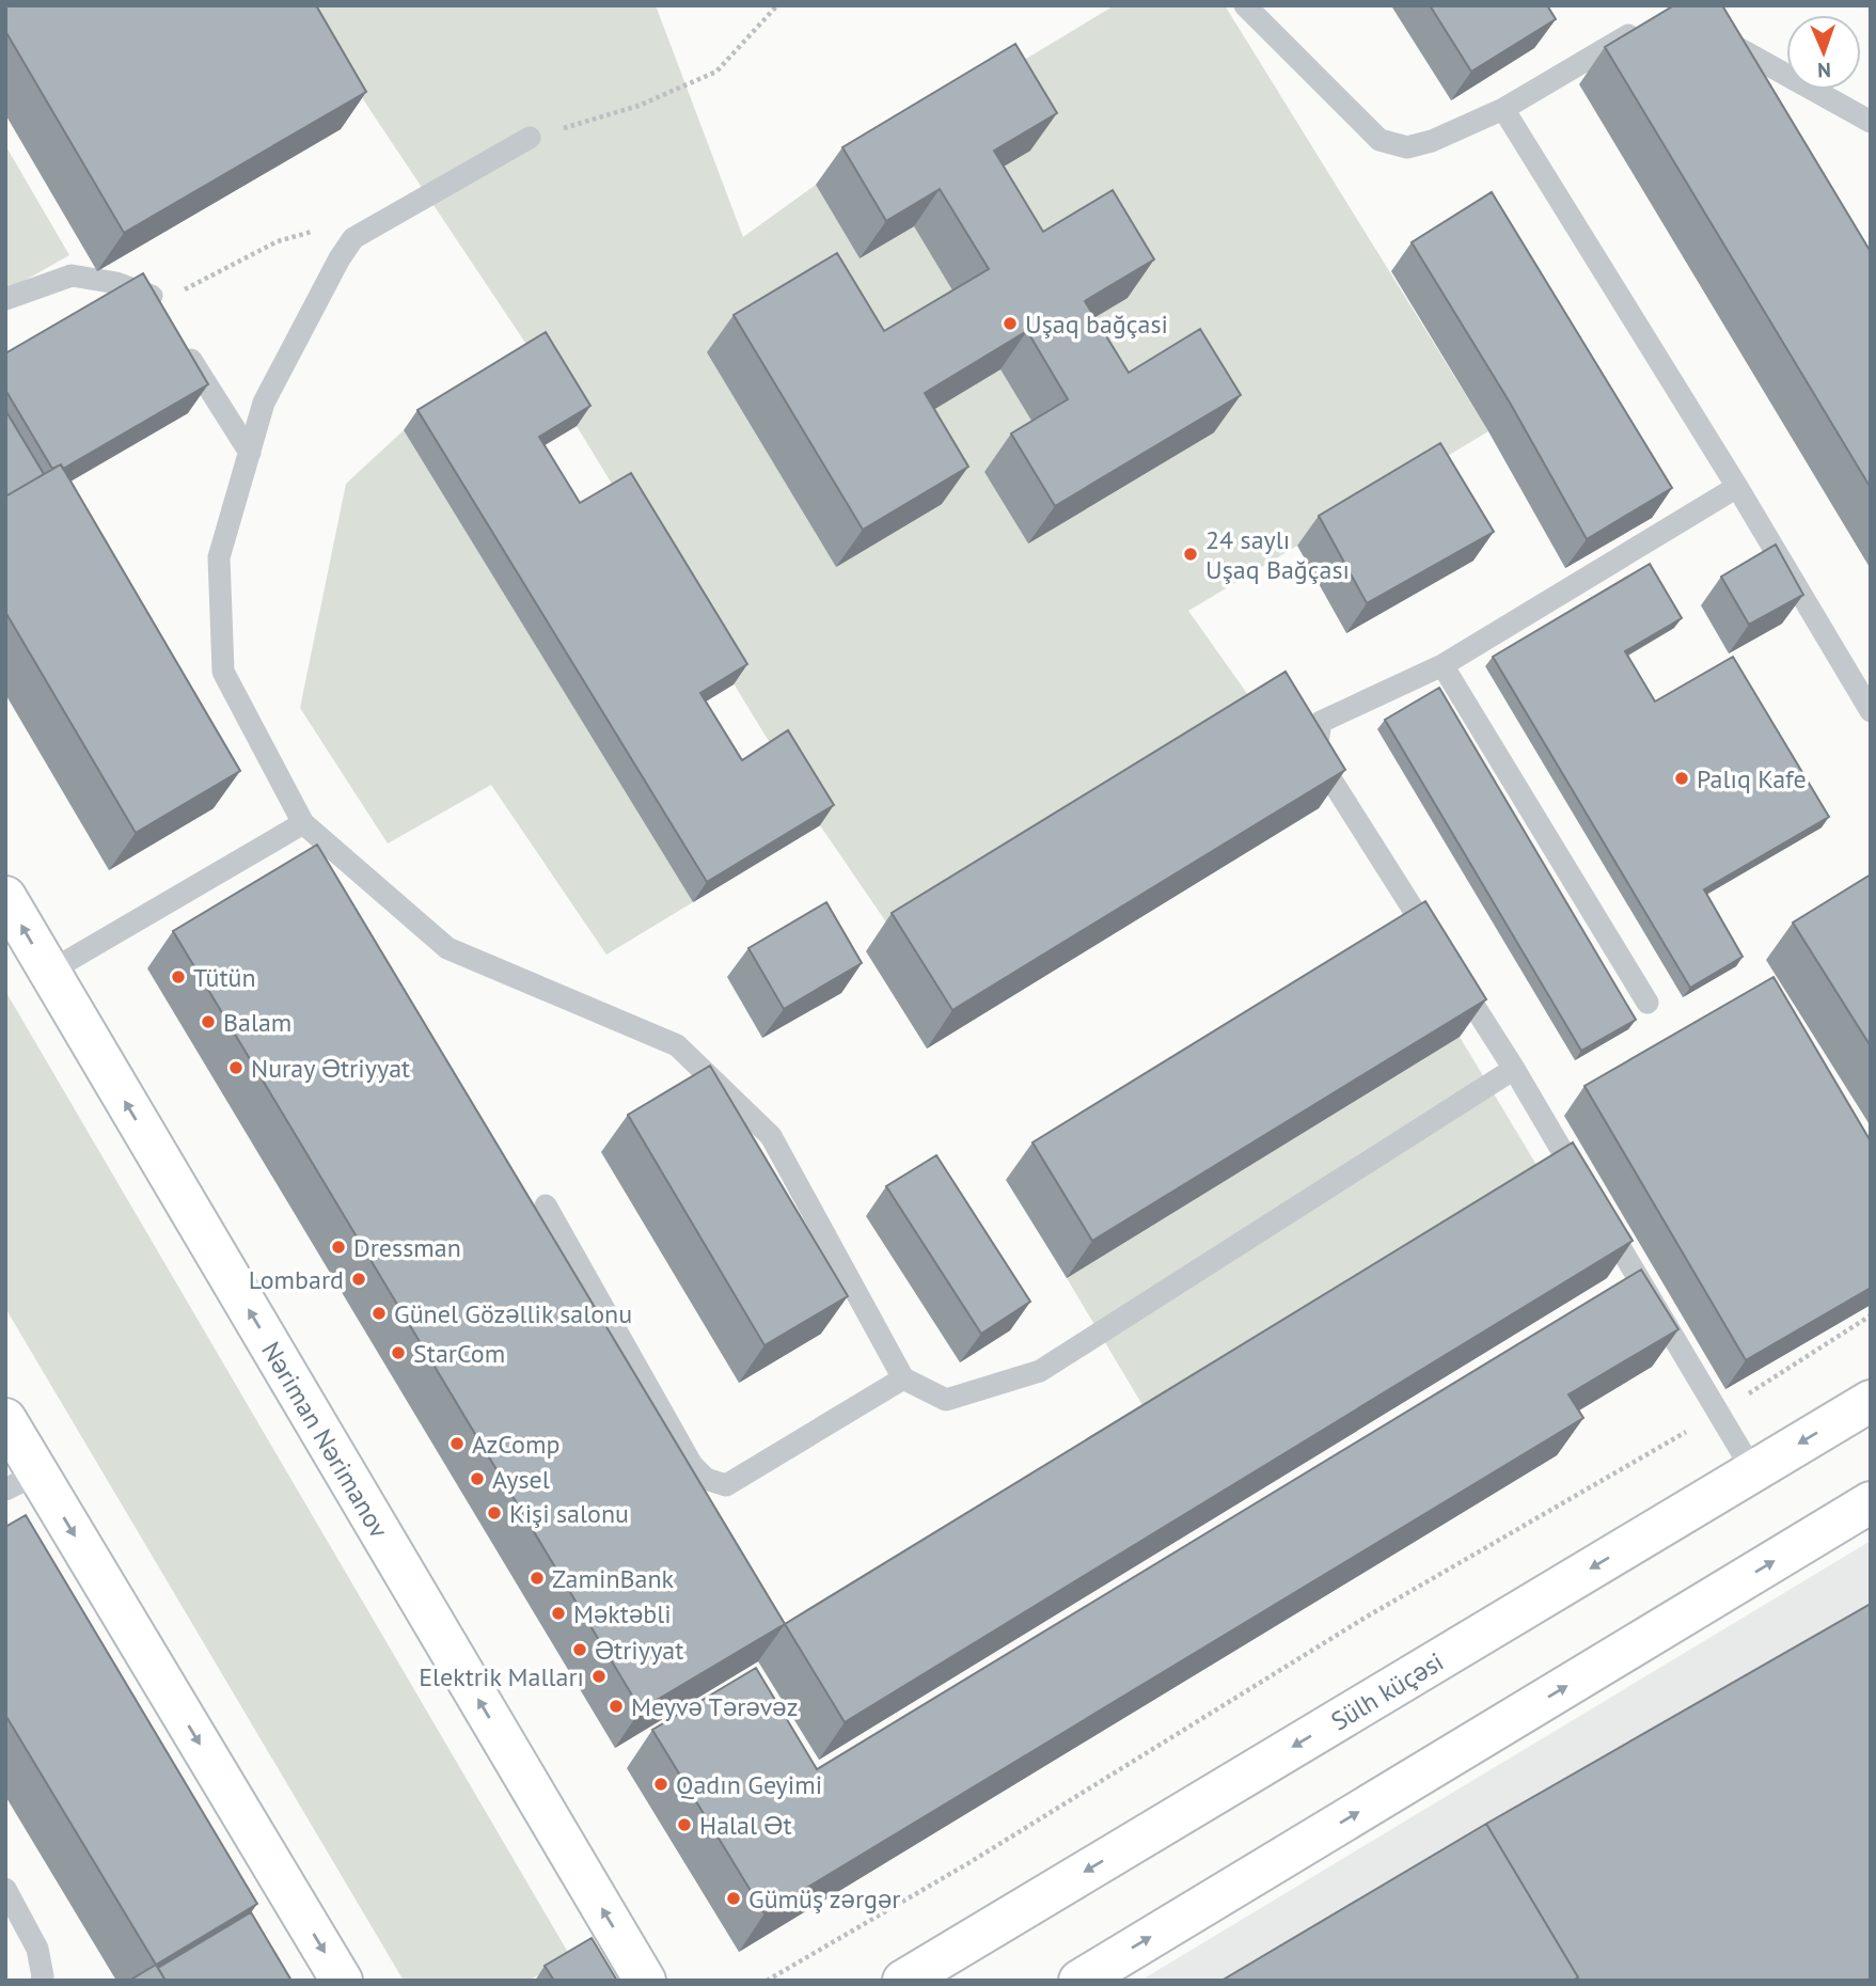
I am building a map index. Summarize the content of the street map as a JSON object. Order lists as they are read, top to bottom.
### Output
{
  "streets": {
    "main road": ["Nəriman Nərimanov", "Sülh küçəsi"]
  },
  "places": [
    "Uşaq bağçasi",
    "24 saylı Uşaq Bağçası",
    "Palıq Kafe",
    "Tütün",
    "Balam",
    "Nuray Ətriyyat",
    "Dressman",
    "Lombard",
    "Günel Gözəllik salonu",
    "StarCom",
    "AzComp",
    "Aysel",
    "Kişi salonu",
    "ZaminBank",
    "Məktəbli",
    "Ətriyyat",
    "Elektrik Malları",
    "Meyvə Tərəvəz",
    "Qadın Geyimi",
    "Halal Ət",
    "Gümüş zərgər"
  ],
  "north": "bottom"
}
